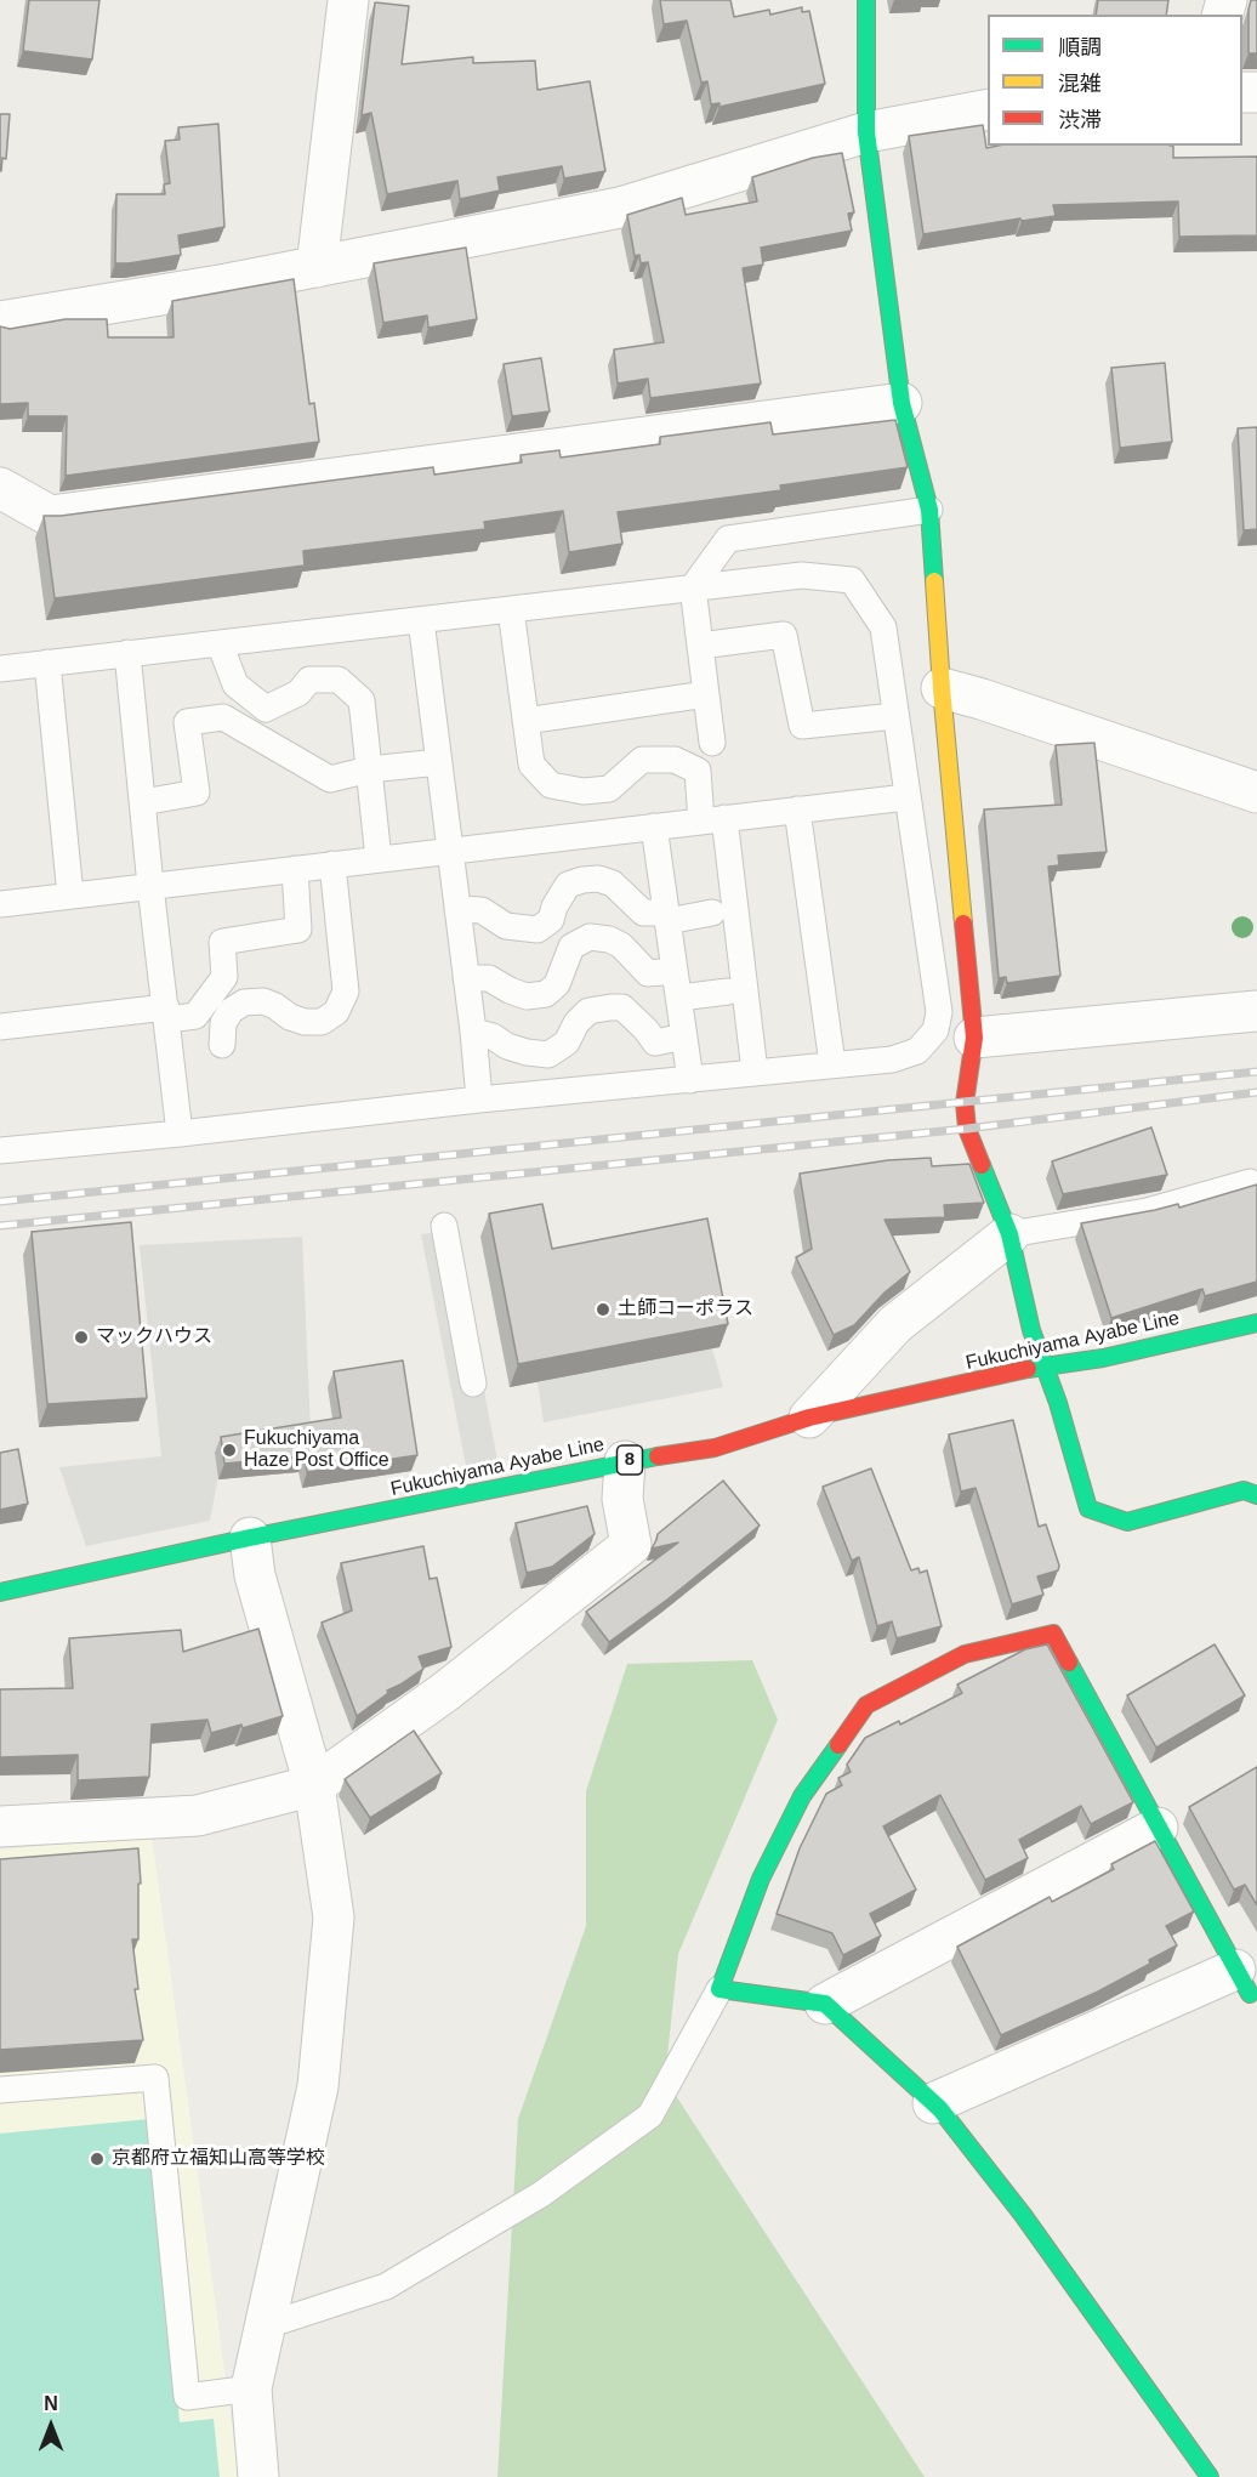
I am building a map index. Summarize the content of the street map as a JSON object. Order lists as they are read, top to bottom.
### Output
{
  "streets": {
    "street": ["Fukuchiyama Ayabe Line", "8"]
  },
  "places": [
    "土師コーポラス",
    "マックハウス",
    "Fukuchiyama Haze Post Office",
    "京都府立福知山高等学校"
  ],
  "legend": ["順調", "混雑", "渋滞"],
  "north": "top"
}
